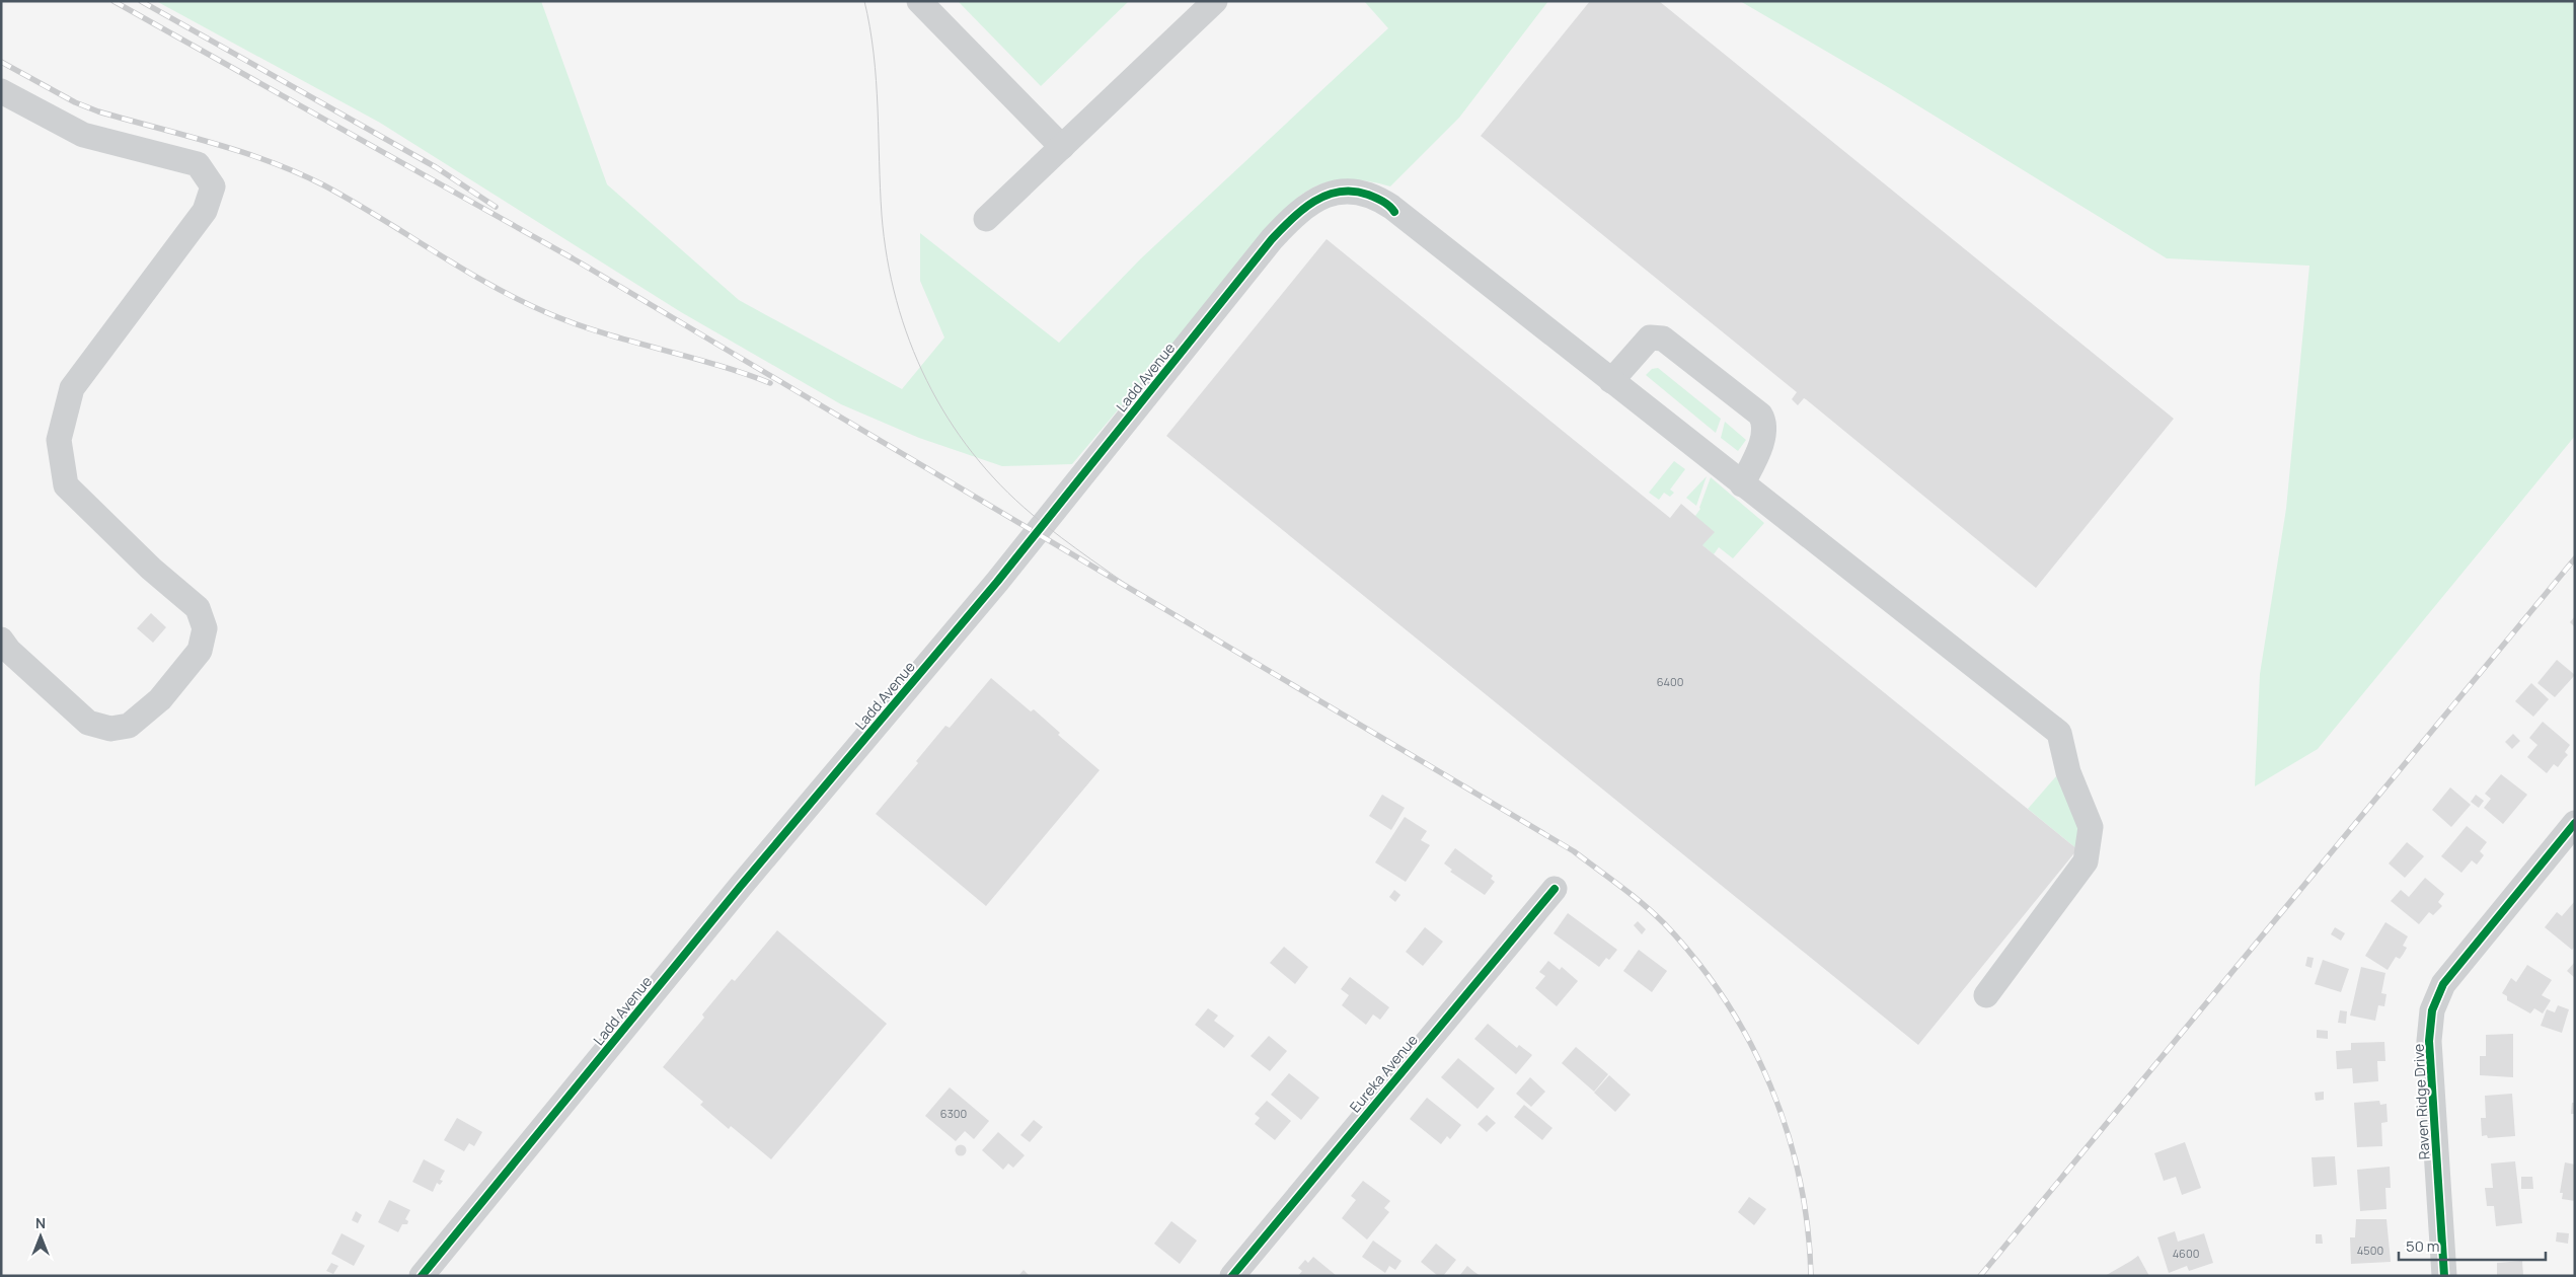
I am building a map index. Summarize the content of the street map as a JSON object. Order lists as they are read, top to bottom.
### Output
{
  "streets": {
    "street": ["Ladd Avenue", "Eureka Avenue", "Raven Ridge Drive"]
  },
  "house_numbers": [
    "6400",
    "6300",
    "4500",
    "4600"
  ],
  "scale_bar": "50 m",
  "north": "top"
}
